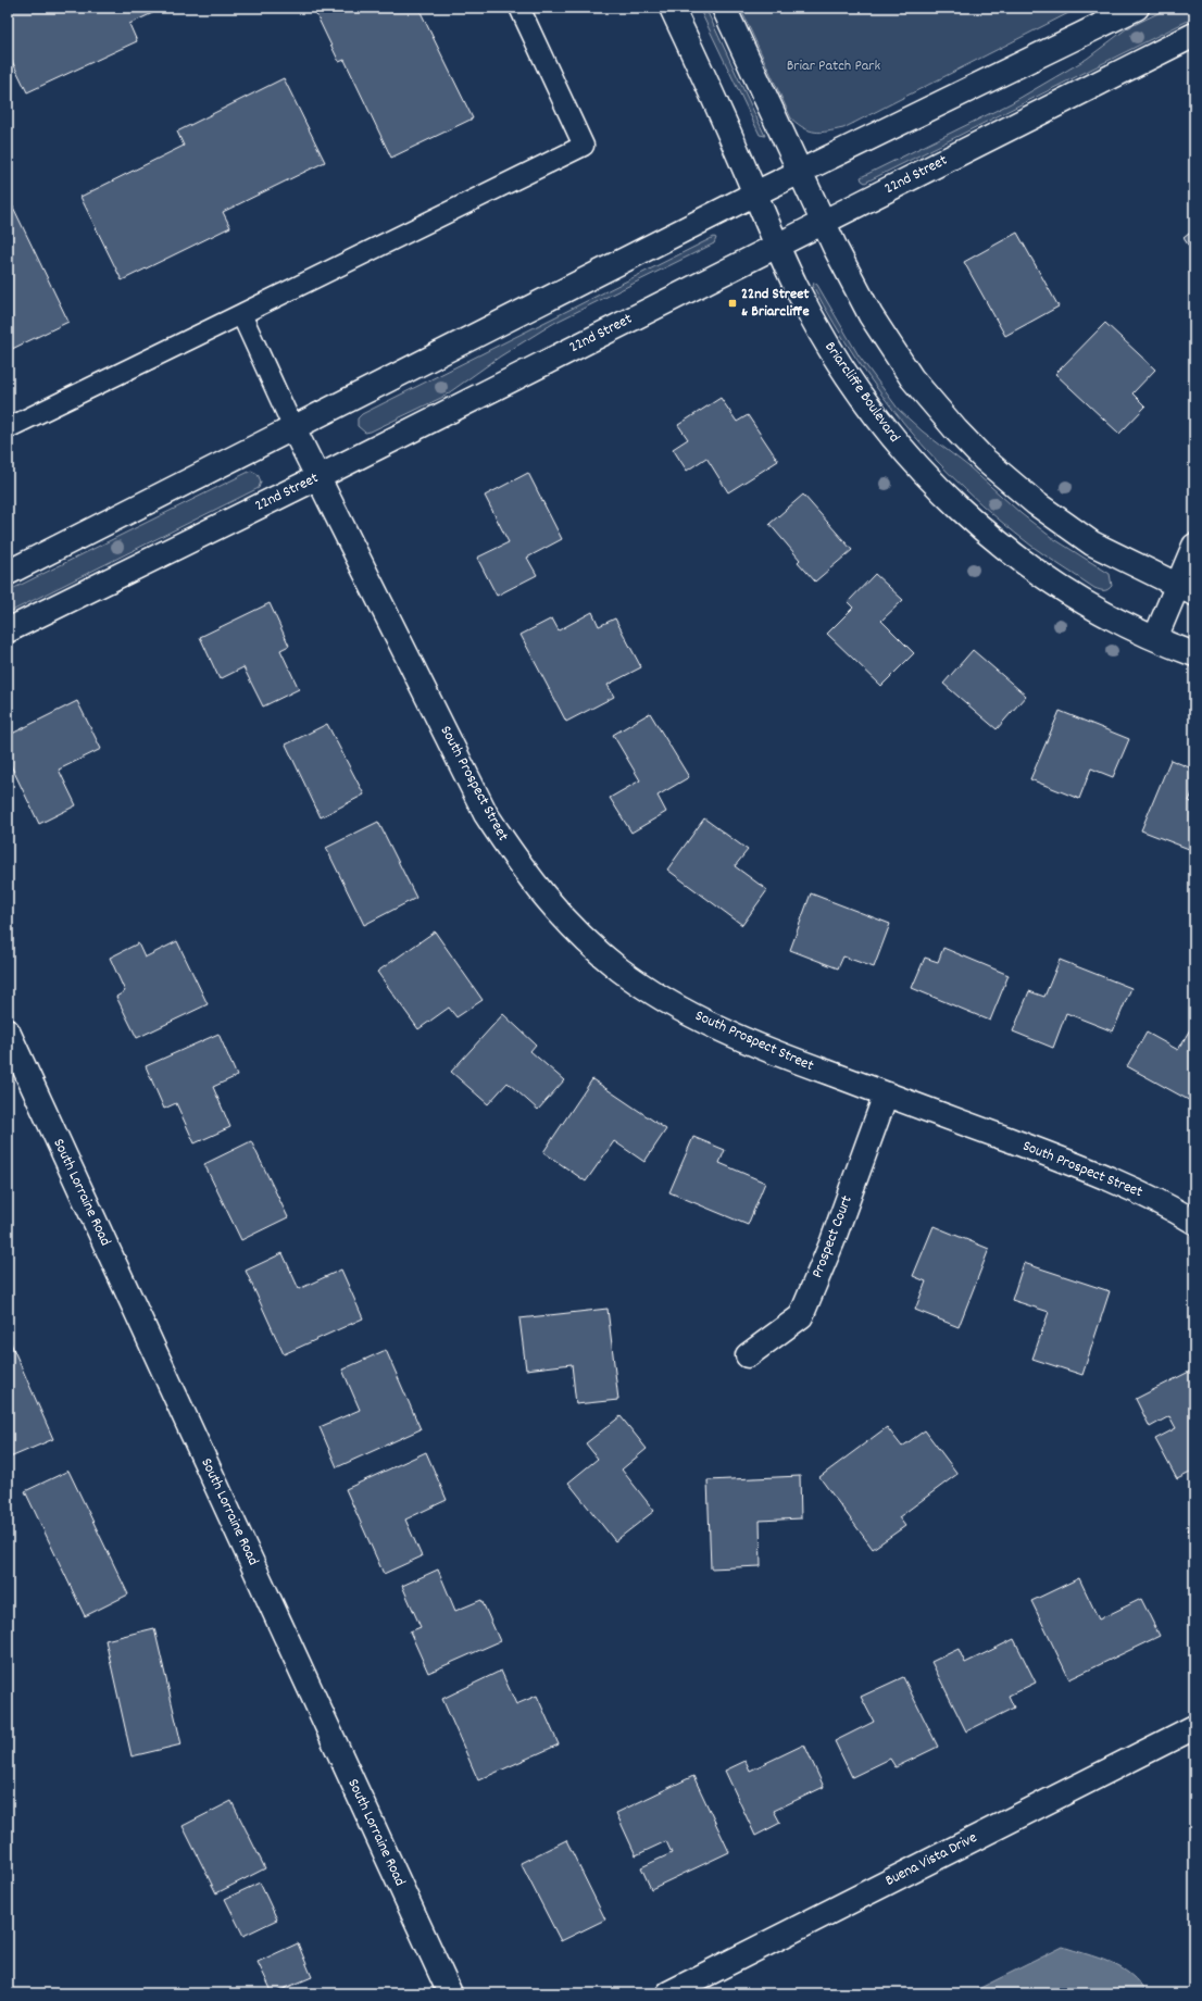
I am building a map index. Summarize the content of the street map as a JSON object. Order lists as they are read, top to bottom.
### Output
{
  "streets": {
    "street": [
      "22nd Street",
      "Briarcliffe Boulevard",
      "South Prospect Street",
      "South Lorraine Road",
      "Prospect Court",
      "Buena Vista Drive"
    ]
  },
  "crossings": [
    ["22nd Street", "Briarcliffe Boulevard"],
    ["22nd Street", "South Prospect Street"],
    ["South Prospect Street", "Prospect Court"]
  ],
  "parks": ["Briar Patch Park"],
  "places": {
    "transit": ["22nd Street & Briarcliffe"]
  }
}
